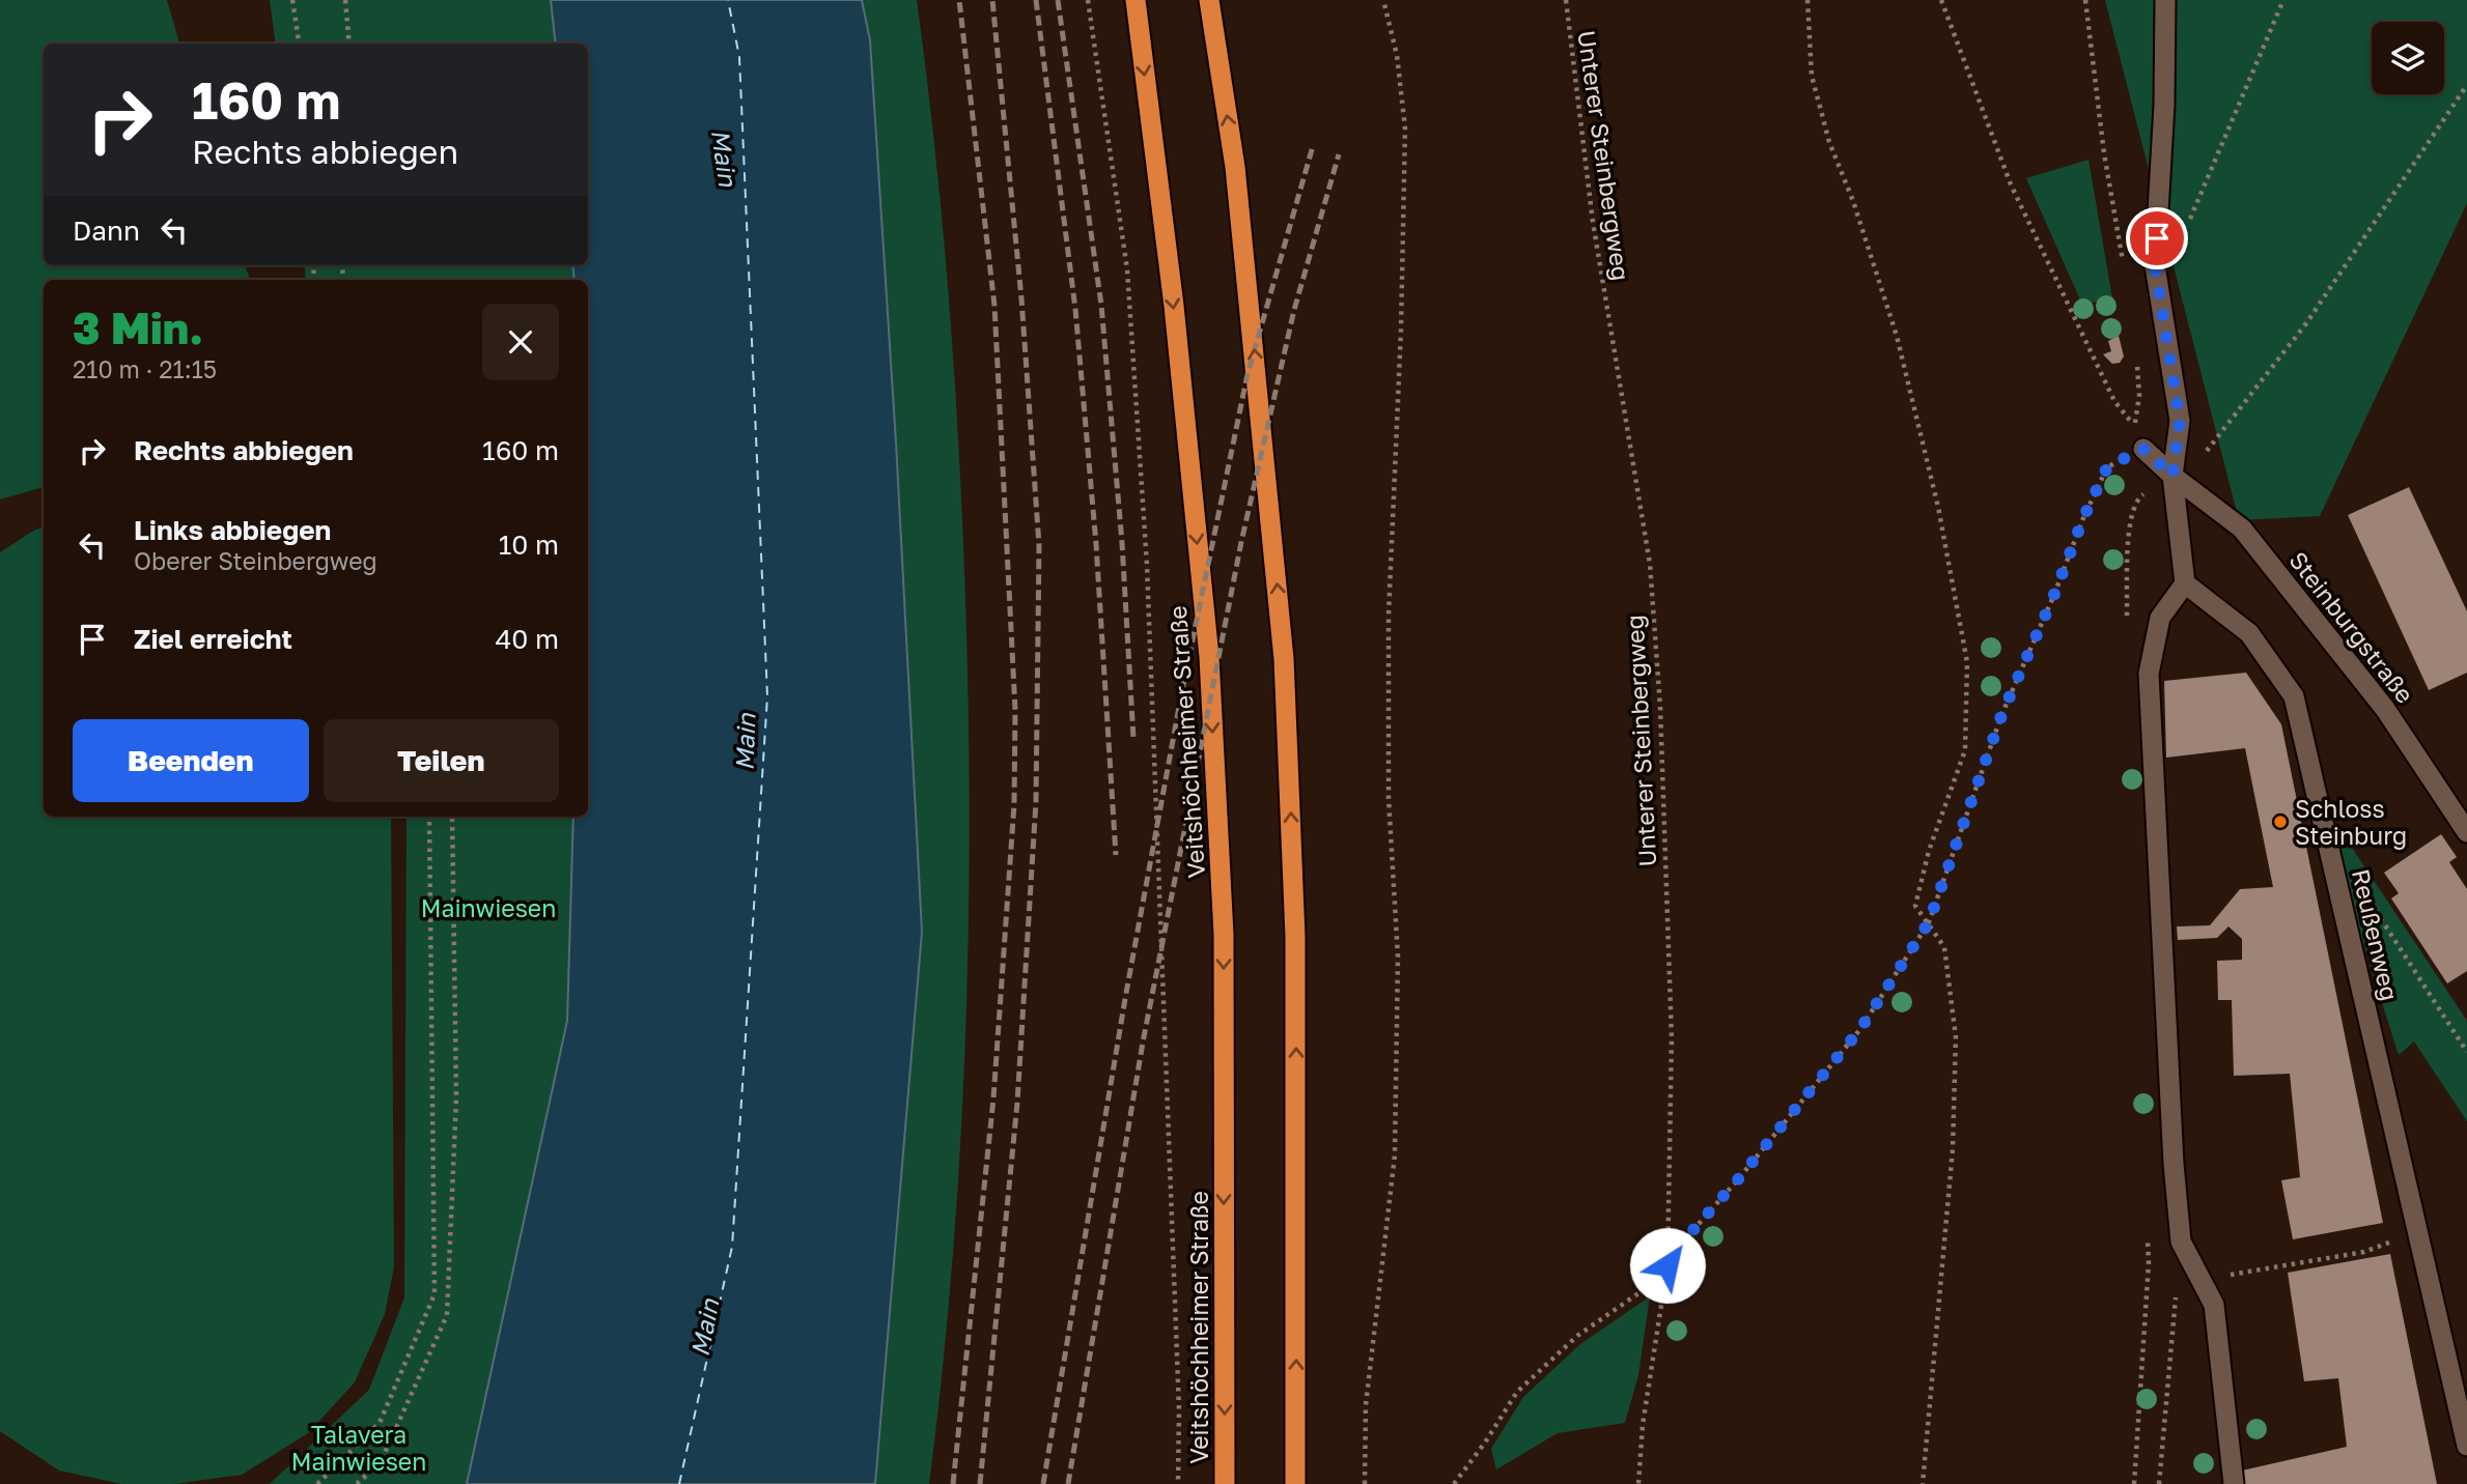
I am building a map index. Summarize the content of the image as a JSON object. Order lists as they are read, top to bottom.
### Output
{
  "streets": {
    "highway": ["Veitshöchheimer Straße"],
    "street": ["Steinburgstraße", "Reußenweg"],
    "path": ["Unterer Steinbergweg"]
  },
  "water": ["Main"],
  "parks": ["Mainwiesen", "Talavera Mainwiesen"],
  "places": ["Schloss Steinburg"],
  "page": {
    "turn": ["160 m", "Rechts abbiegen"],
    "then": "Dann",
    "heading": ["3 Min.", "210 m · 21:15"],
    "list": [
      {
        "name": "Rechts abbiegen",
        "value": "160 m"
      },
      {
        "name": "Links abbiegen",
        "note": "Oberer Steinbergweg",
        "value": "10 m"
      },
      {
        "name": "Ziel erreicht",
        "value": "40 m"
      }
    ],
    "buttons": ["Beenden", "Teilen"]
  }
}
